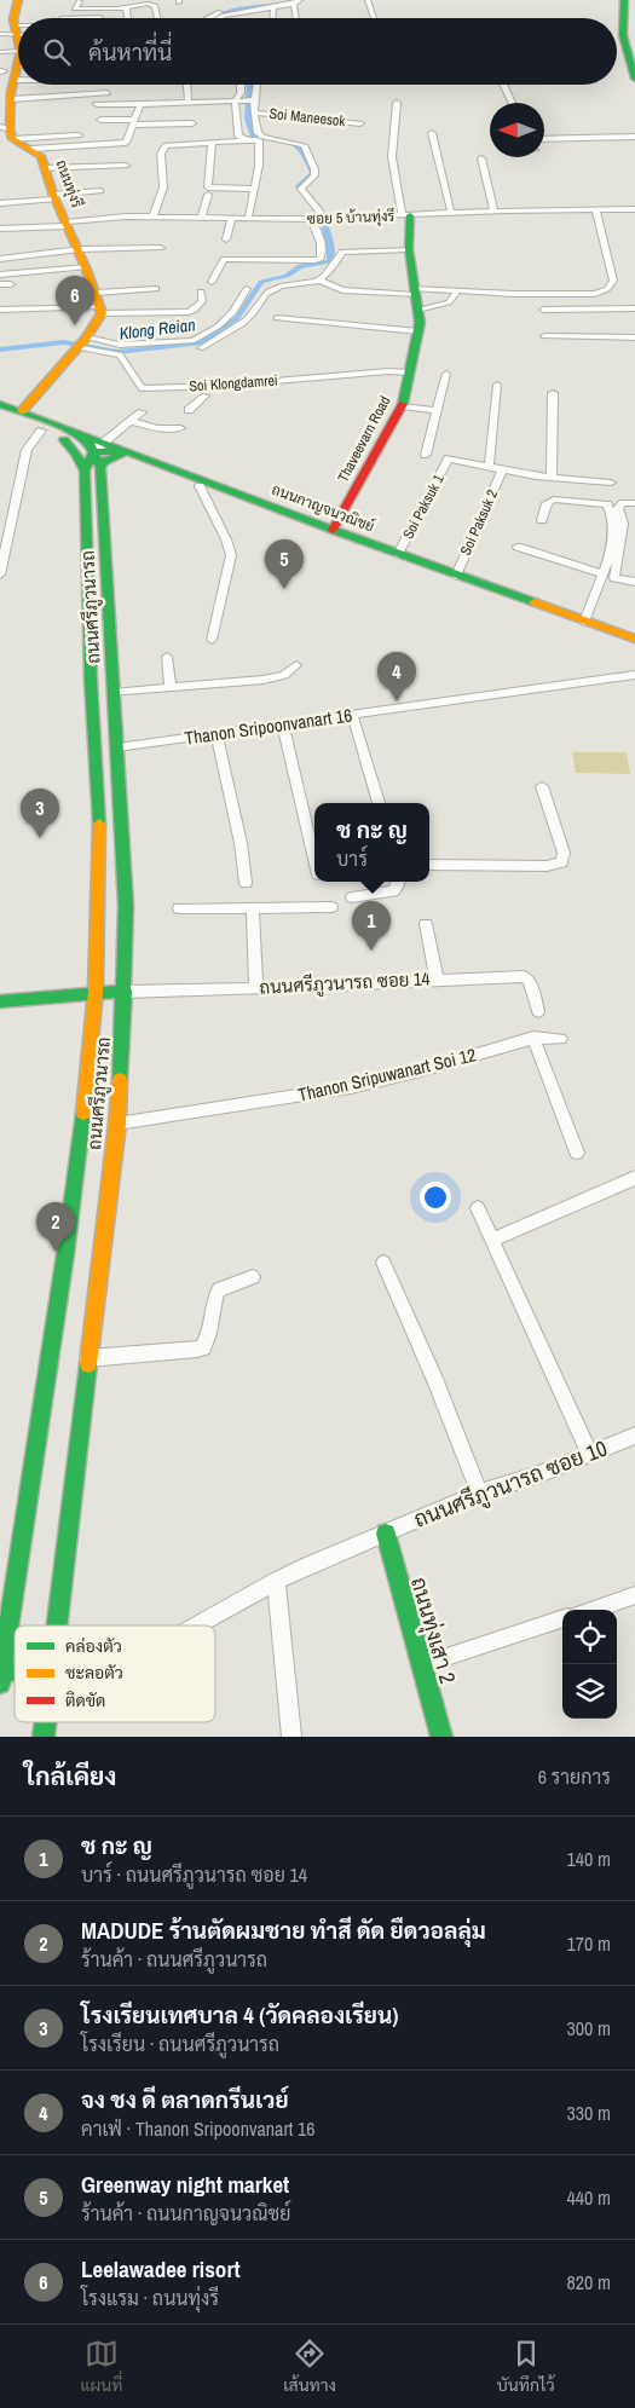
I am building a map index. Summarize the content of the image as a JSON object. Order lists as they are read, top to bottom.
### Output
{
  "streets": {
    "main road": [
      "ถนนทุ่งรี",
      "Thaveevarn Road",
      "ถนนกาญจนวณิชย์",
      "ถนนศรีภูวนารถ",
      "ถนนทุ่งเสา 2"
    ],
    "street": [
      "Soi Maneesok",
      "ซอย 5 บ้านทุ่งรี",
      "Soi Klongdamrei",
      "Soi Paksuk 1",
      "Soi Paksuk 2",
      "Thanon Sripoonvanart 16",
      "ถนนศรีภูวนารถ ซอย 14",
      "Thanon Sripuwanart Soi 12",
      "ถนนศรีภูวนารถ ซอย 10"
    ]
  },
  "crossings": [
    ["ถนนทุ่งรี", "ซอย 5 บ้านทุ่งรี"],
    ["ซอย 5 บ้านทุ่งรี", "Thaveevarn Road"],
    ["Soi Klongdamrei", "Thaveevarn Road"],
    ["Thaveevarn Road", "ถนนกาญจนวณิชย์"],
    ["Soi Paksuk 1", "ถนนกาญจนวณิชย์"],
    ["ถนนกาญจนวณิชย์", "Soi Paksuk 2"],
    ["ถนนกาญจนวณิชย์", "ถนนศรีภูวนารถ"],
    ["ถนนศรีภูวนารถ", "Thanon Sripoonvanart 16"],
    ["ถนนศรีภูวนารถ", "ถนนศรีภูวนารถ ซอย 14"],
    ["ถนนศรีภูวนารถ", "Thanon Sripuwanart Soi 12"],
    ["ถนนศรีภูวนารถ ซอย 10", "ถนนทุ่งเสา 2"]
  ],
  "water": ["Klong Reian"],
  "legend": ["คล่องตัว", "ชะลอตัว", "ติดขัด"],
  "north": "left",
  "page": {
    "search": "ค้นหาที่นี่",
    "pins": [
      "6",
      "5",
      "4",
      "3",
      "1",
      "2"
    ],
    "popup": ["ช กะ ญ", "บาร์"],
    "heading": ["ใกล้เคียง", "6 รายการ"],
    "list": [
      {
        "mark": "1",
        "name": "ช กะ ญ",
        "note": "บาร์ · ถนนศรีภูวนารถ ซอย 14",
        "value": "140 m"
      },
      {
        "mark": "2",
        "name": "MADUDE ร้านตัดผมชาย ทำสี ดัด ยืดวอลลุ่ม",
        "note": "ร้านค้า · ถนนศรีภูวนารถ",
        "value": "170 m"
      },
      {
        "mark": "3",
        "name": "โรงเรียนเทศบาล 4 (วัดคลองเรียน)",
        "note": "โรงเรียน · ถนนศรีภูวนารถ",
        "value": "300 m"
      },
      {
        "mark": "4",
        "name": "จง ชง ดี ตลาดกรีนเวย์",
        "note": "คาเฟ่ · Thanon Sripoonvanart 16",
        "value": "330 m"
      },
      {
        "mark": "5",
        "name": "Greenway night market",
        "note": "ร้านค้า · ถนนกาญจนวณิชย์",
        "value": "440 m"
      },
      {
        "mark": "6",
        "name": "Leelawadee risort",
        "note": "โรงแรม · ถนนทุ่งรี",
        "value": "820 m"
      }
    ],
    "nav": ["แผนที่", "เส้นทาง", "บันทึกไว้"]
  }
}
